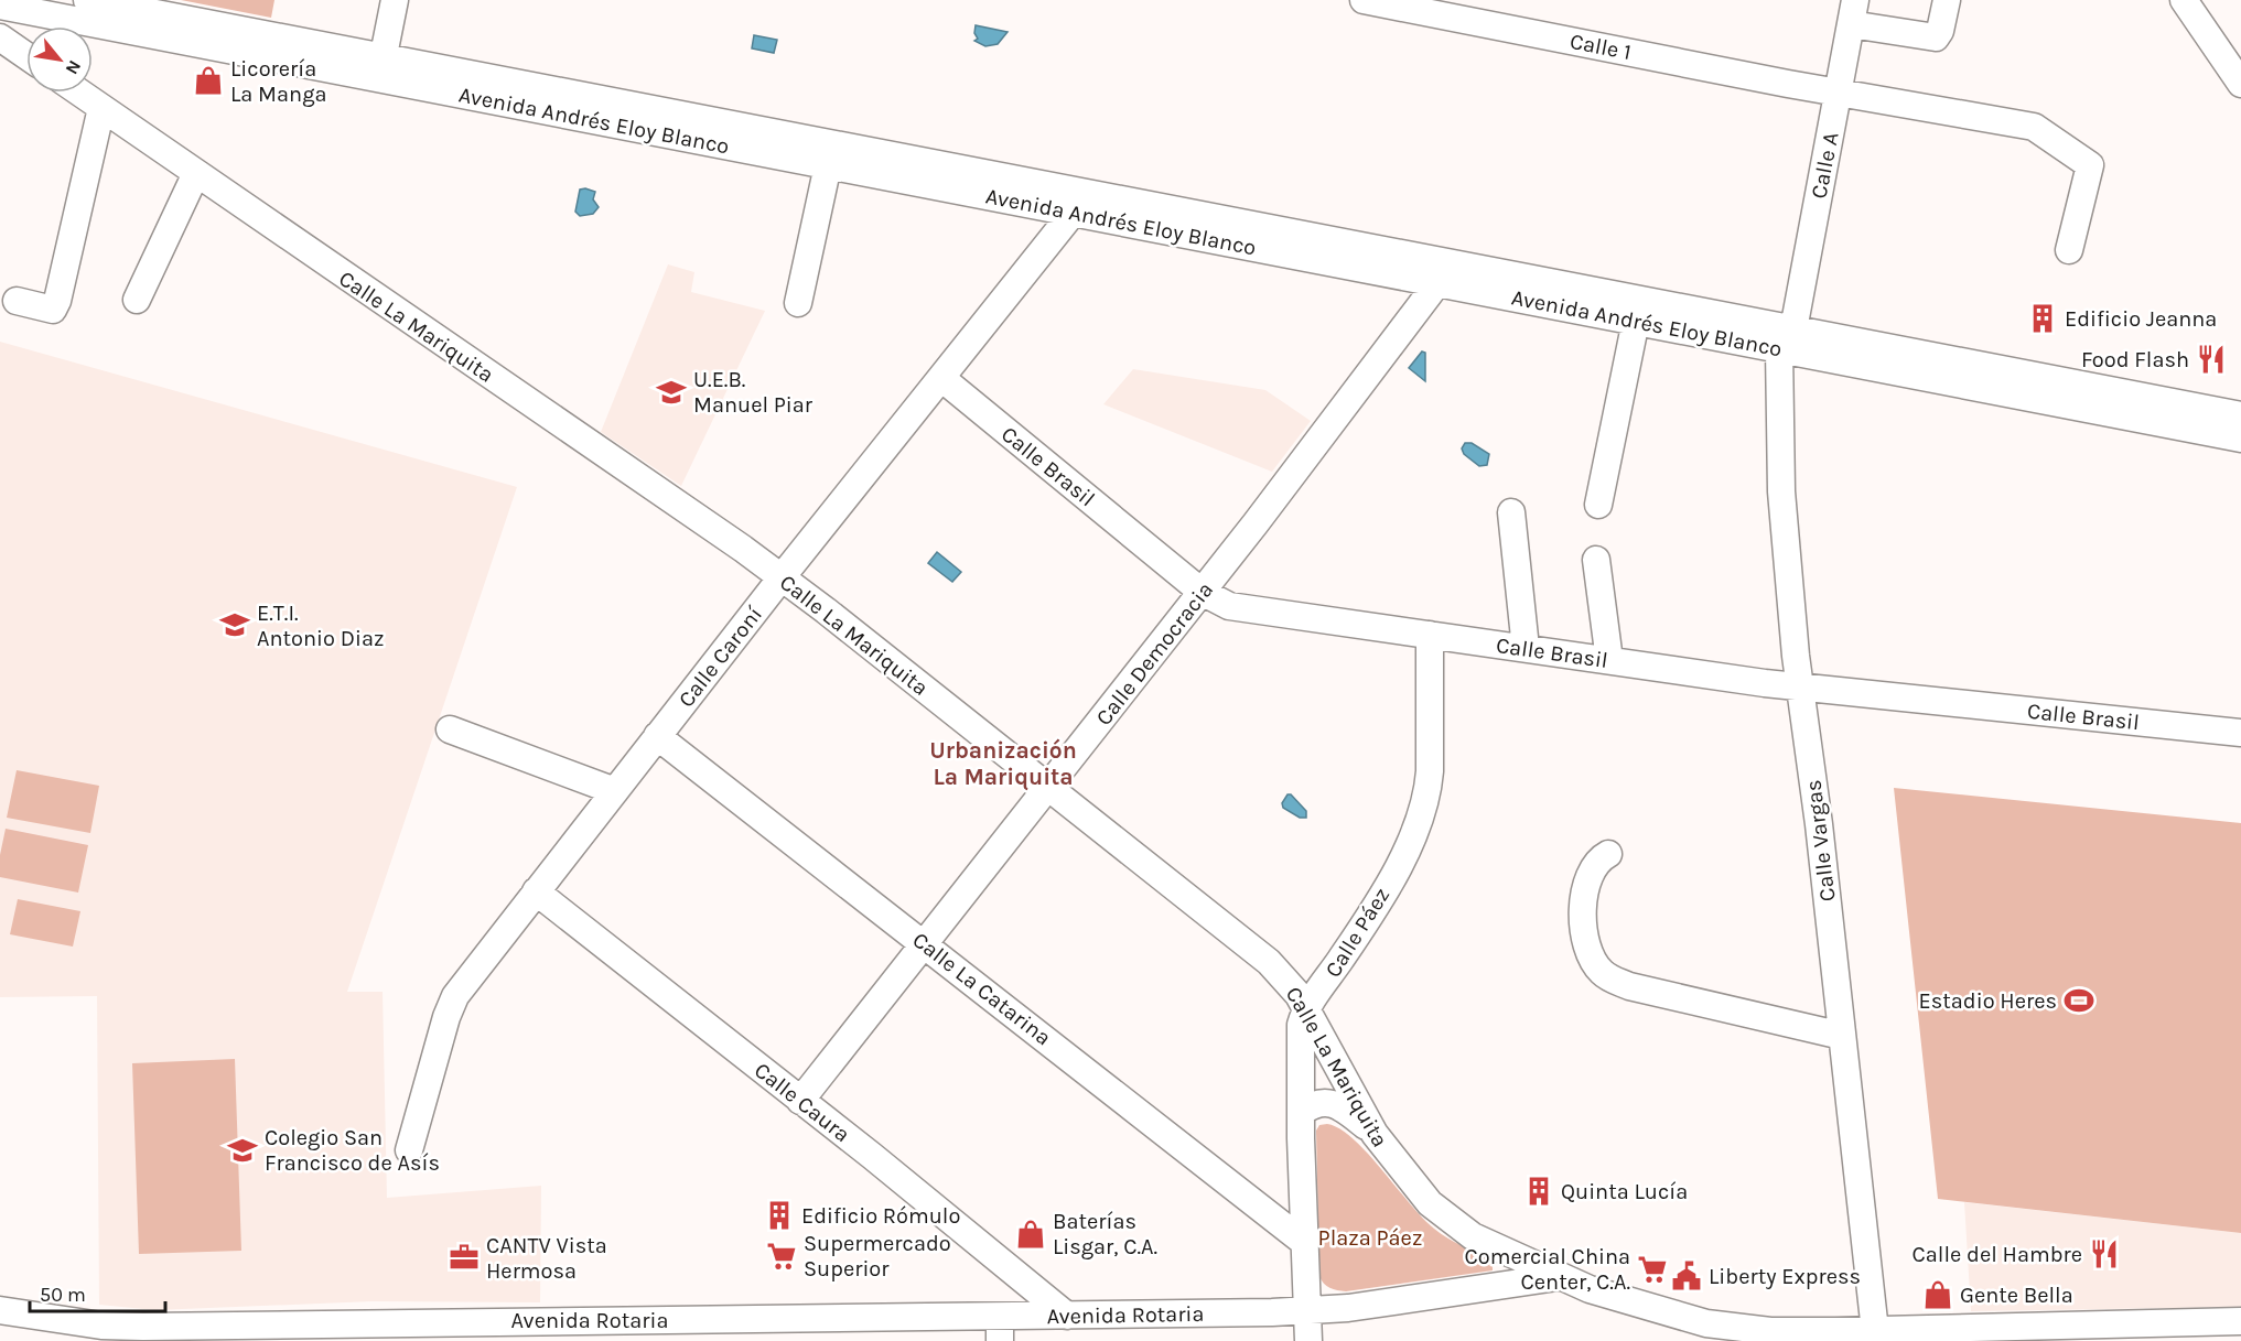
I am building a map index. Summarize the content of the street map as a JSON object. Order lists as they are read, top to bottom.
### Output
{
  "streets": {
    "street": [
      "Calle 1",
      "Avenida Andrés Eloy Blanco",
      "Calle A",
      "Calle La Mariquita",
      "Calle Brasil",
      "Calle Democracia",
      "Calle Caroní",
      "Calle Vargas",
      "Calle Páez",
      "Calle La Catarina",
      "Calle Caura",
      "Avenida Rotaria"
    ]
  },
  "crossings": [
    ["Calle 1", "Calle A"],
    ["Avenida Andrés Eloy Blanco", "Calle A"],
    ["Avenida Andrés Eloy Blanco", "Calle Democracia"],
    ["Avenida Andrés Eloy Blanco", "Calle Caroní"],
    ["Avenida Andrés Eloy Blanco", "Calle Vargas"],
    ["Calle A", "Calle Vargas"],
    ["Calle La Mariquita", "Calle Democracia"],
    ["Calle La Mariquita", "Calle Caroní"],
    ["Calle La Mariquita", "Calle Páez"],
    ["Calle La Mariquita", "Avenida Rotaria"],
    ["Calle Brasil", "Calle Democracia"],
    ["Calle Brasil", "Calle Caroní"],
    ["Calle Brasil", "Calle Vargas"],
    ["Calle Brasil", "Calle Páez"],
    ["Calle Democracia", "Calle La Catarina"],
    ["Calle Democracia", "Calle Caura"],
    ["Calle Caroní", "Calle La Catarina"],
    ["Calle Caroní", "Calle Caura"],
    ["Calle Vargas", "Avenida Rotaria"],
    ["Calle Páez", "Calle La Catarina"],
    ["Calle Páez", "Avenida Rotaria"],
    ["Calle Caura", "Avenida Rotaria"]
  ],
  "districts": ["Urbanización La Mariquita"],
  "parks": ["Plaza Páez"],
  "places": {
    "shop": ["Licorería La Manga", "Baterías Lisgar, C.A.", "Gente Bella"],
    "building": ["Edificio Jeanna", "Quinta Lucía", "Edificio Rómulo"],
    "restaurant": ["Food Flash", "Calle del Hambre"],
    "school or university": ["U.E.B. Manuel Piar", "E.T.I. Antonio Diaz", "Colegio San Francisco de Asís"],
    "sports": ["Estadio Heres"],
    "supermarket": ["Supermercado Superior", "Comercial China Center, C.A."],
    "office": ["CANTV Vista Hermosa"],
    "public building": ["Liberty Express"]
  },
  "scale_bar": "50 m",
  "north": "bottom right"
}
